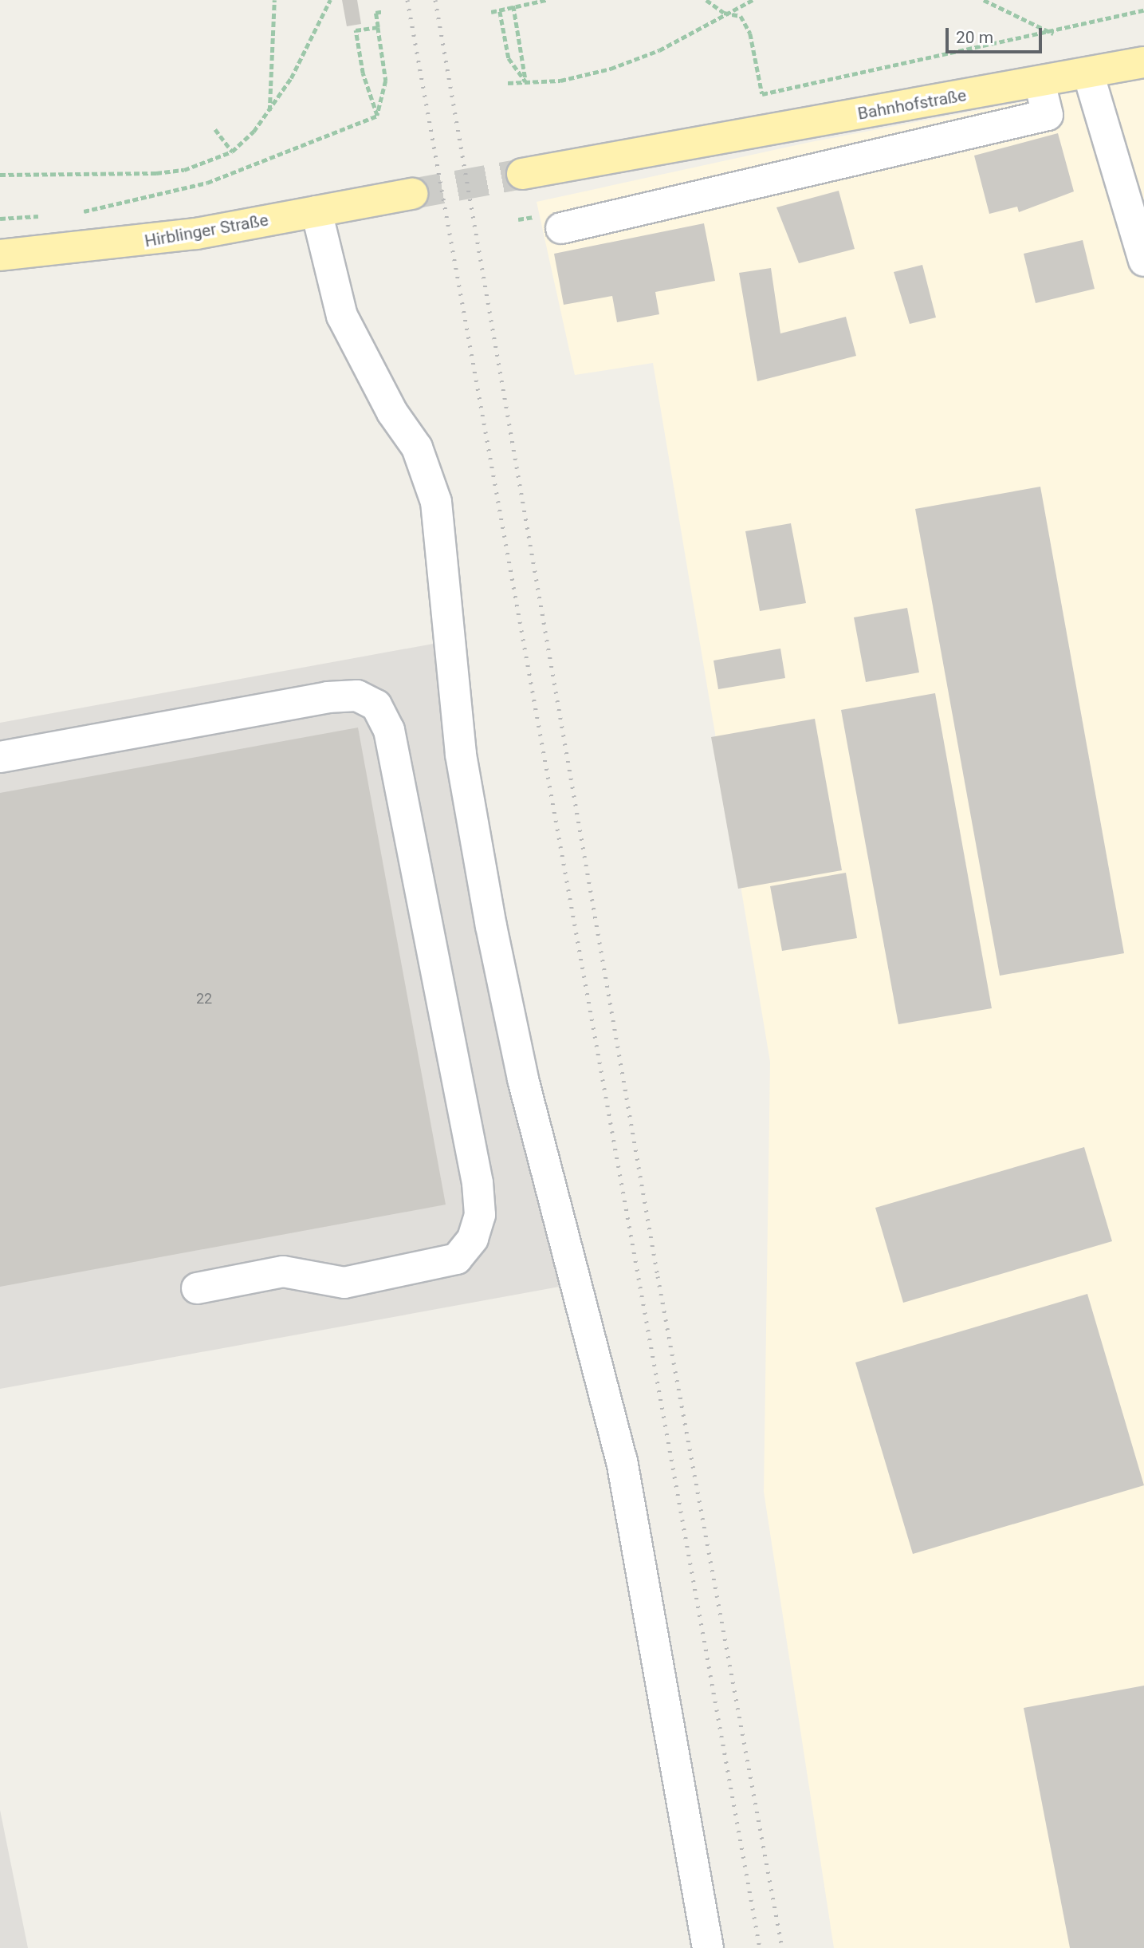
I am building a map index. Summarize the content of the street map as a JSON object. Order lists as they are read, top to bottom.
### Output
{
  "streets": {
    "main road": ["Bahnhofstraße", "Hirblinger Straße"]
  },
  "house_numbers": ["22"],
  "scale_bar": "20 m"
}
